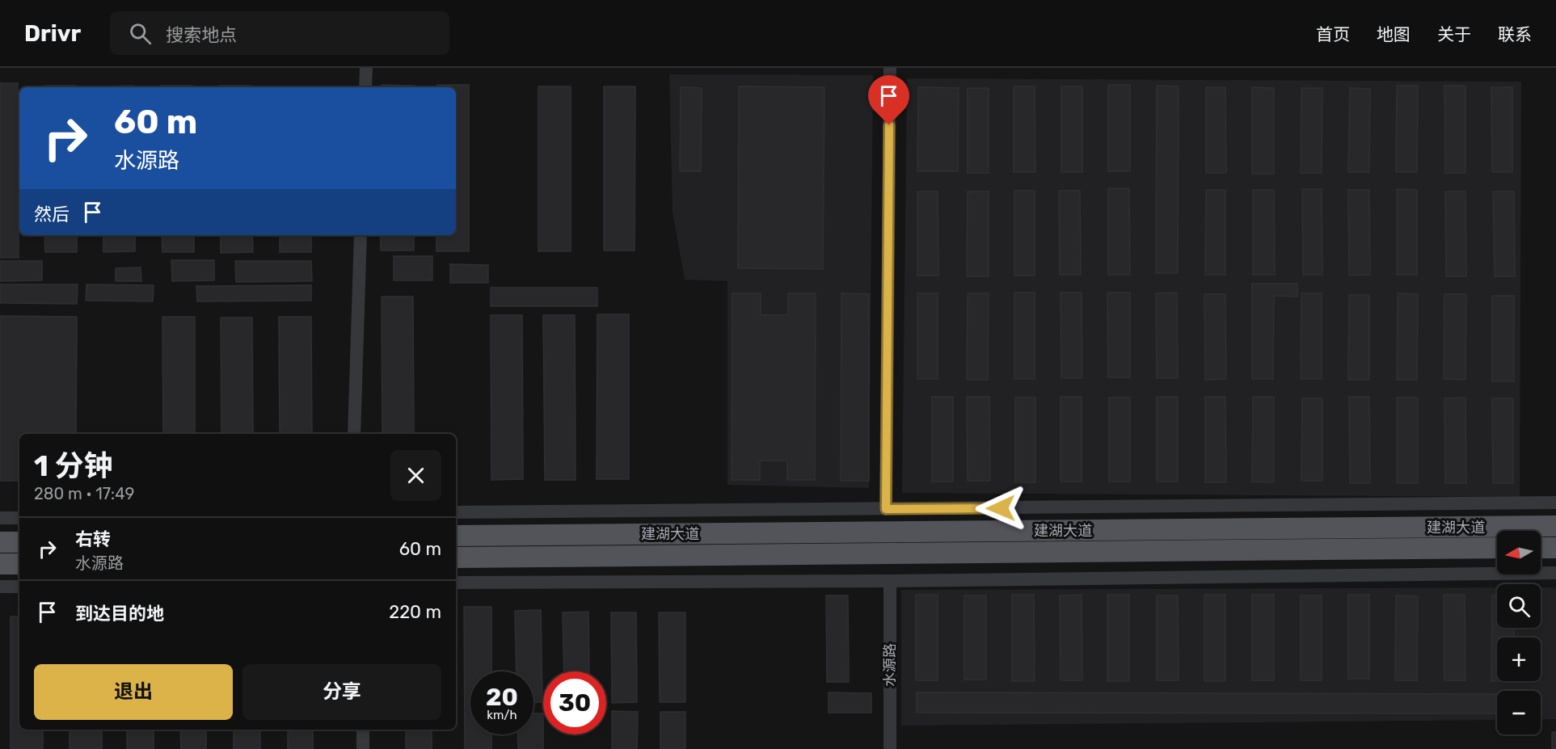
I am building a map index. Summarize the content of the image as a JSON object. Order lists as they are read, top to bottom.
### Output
{
  "streets": {
    "main road": ["建湖大道"],
    "street": ["水源路"]
  },
  "north": "left",
  "page": {
    "header": "Drivr",
    "search": "搜索地点",
    "nav": [
      "首页",
      "地图",
      "关于",
      "联系"
    ],
    "turn": ["60 m", "水源路"],
    "then": "然后",
    "heading": ["1 分钟", "280 m · 17:49"],
    "list": [
      {
        "name": "右转",
        "note": "水源路",
        "value": "60 m"
      },
      {
        "name": "到达目的地",
        "value": "220 m"
      }
    ],
    "map_buttons": ["+", "−"],
    "buttons": ["退出", "分享"],
    "speed": "20 km/h",
    "limit": "30"
  }
}
